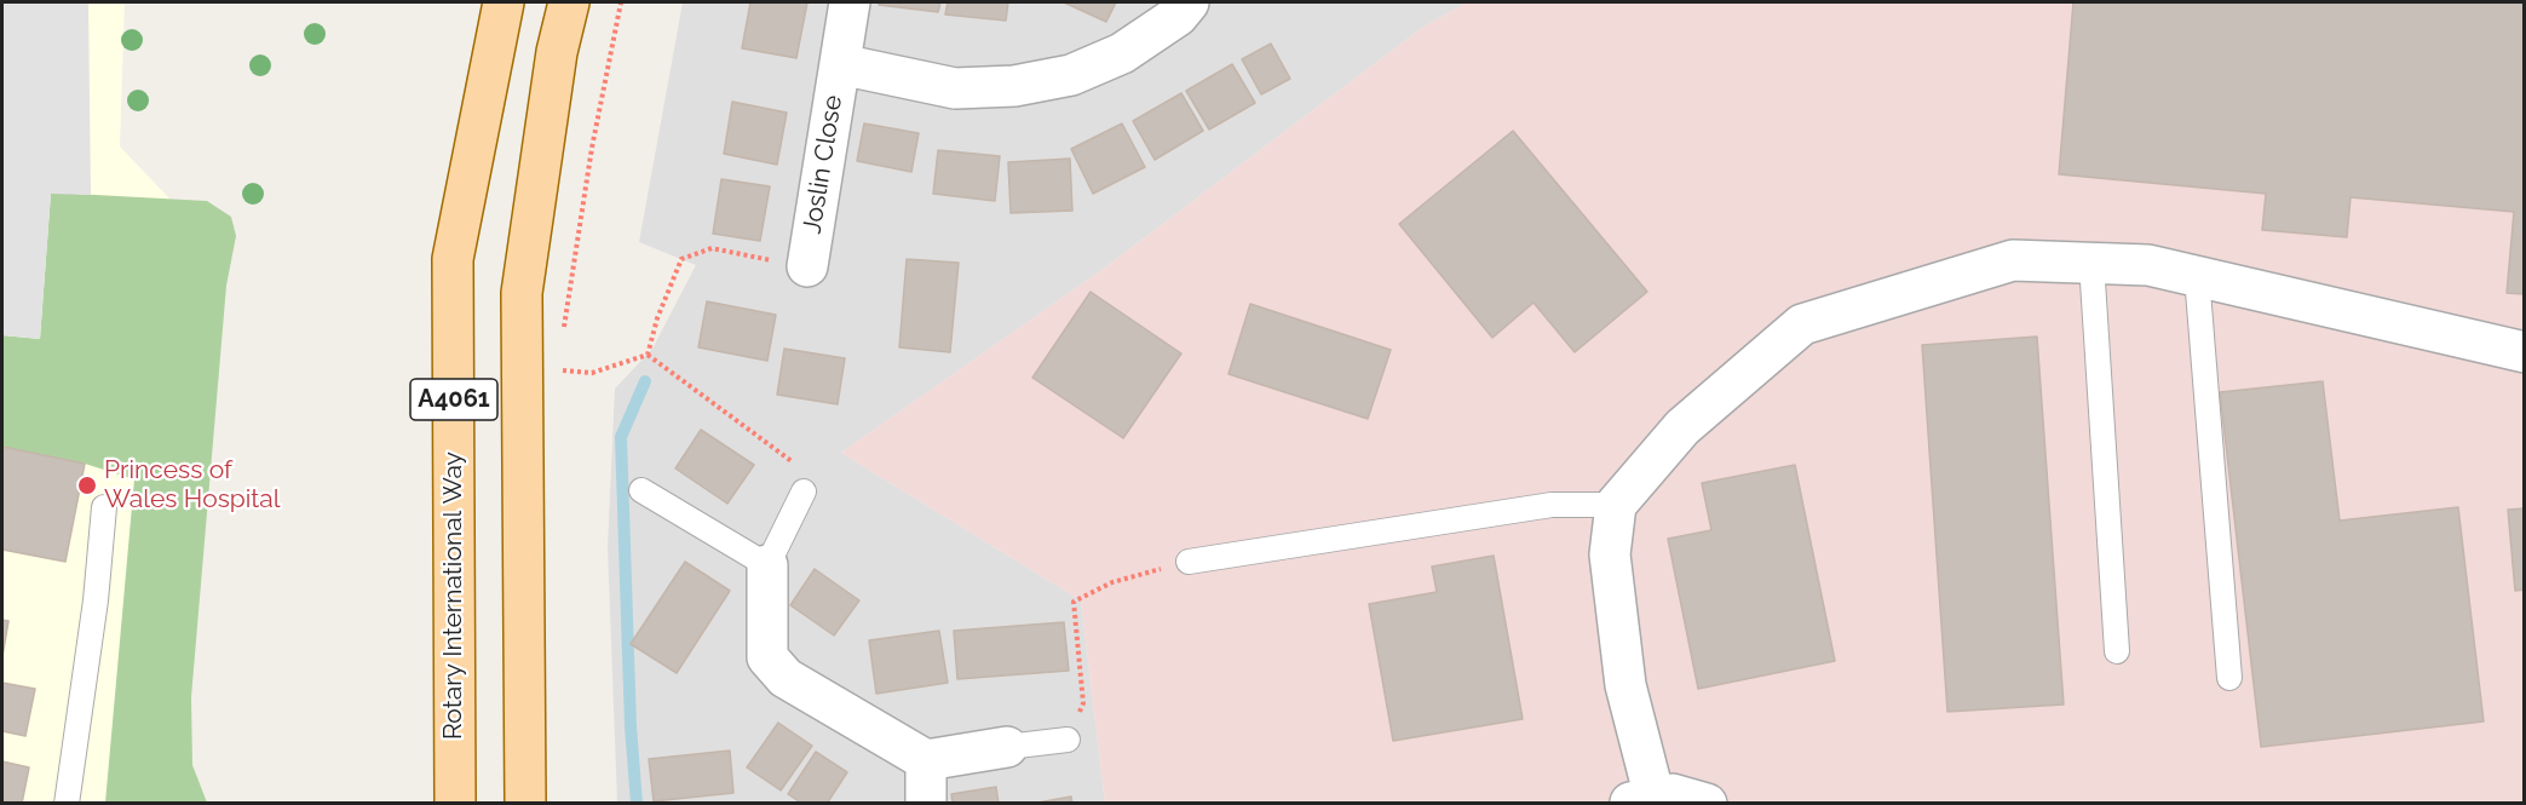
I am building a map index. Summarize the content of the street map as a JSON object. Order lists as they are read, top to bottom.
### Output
{
  "streets": {
    "main road": ["A4061", "Rotary International Way"],
    "street": ["Joslin Close"]
  },
  "places": ["Princess of Wales Hospital"]
}
